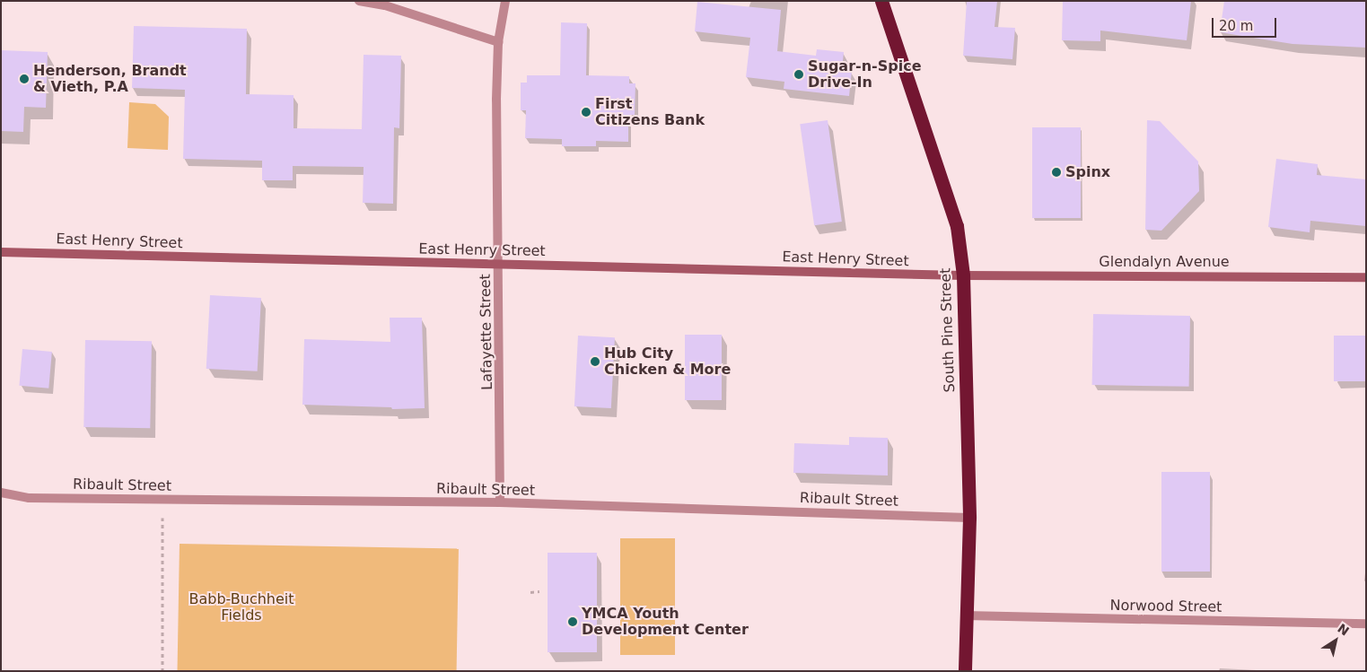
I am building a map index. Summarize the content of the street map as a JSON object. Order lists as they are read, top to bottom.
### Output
{
  "streets": {
    "highway": ["South Pine Street"],
    "main road": ["East Henry Street", "Glendalyn Avenue"],
    "street": ["Lafayette Street", "Ribault Street", "Norwood Street"]
  },
  "crossings": [
    ["East Henry Street", "Glendalyn Avenue"],
    ["East Henry Street", "South Pine Street"],
    ["East Henry Street", "Lafayette Street"],
    ["Glendalyn Avenue", "South Pine Street"],
    ["South Pine Street", "Ribault Street"],
    ["South Pine Street", "Norwood Street"],
    ["Lafayette Street", "Ribault Street"]
  ],
  "parks": ["Babb-Buchheit Fields"],
  "places": [
    "Sugar-n-Spice Drive-In",
    "Henderson, Brandt & Vieth, P.A",
    "First Citizens Bank",
    "Spinx",
    "Hub City Chicken & More",
    "YMCA Youth Development Center"
  ],
  "scale_bar": "20 m",
  "north": "top right"
}
